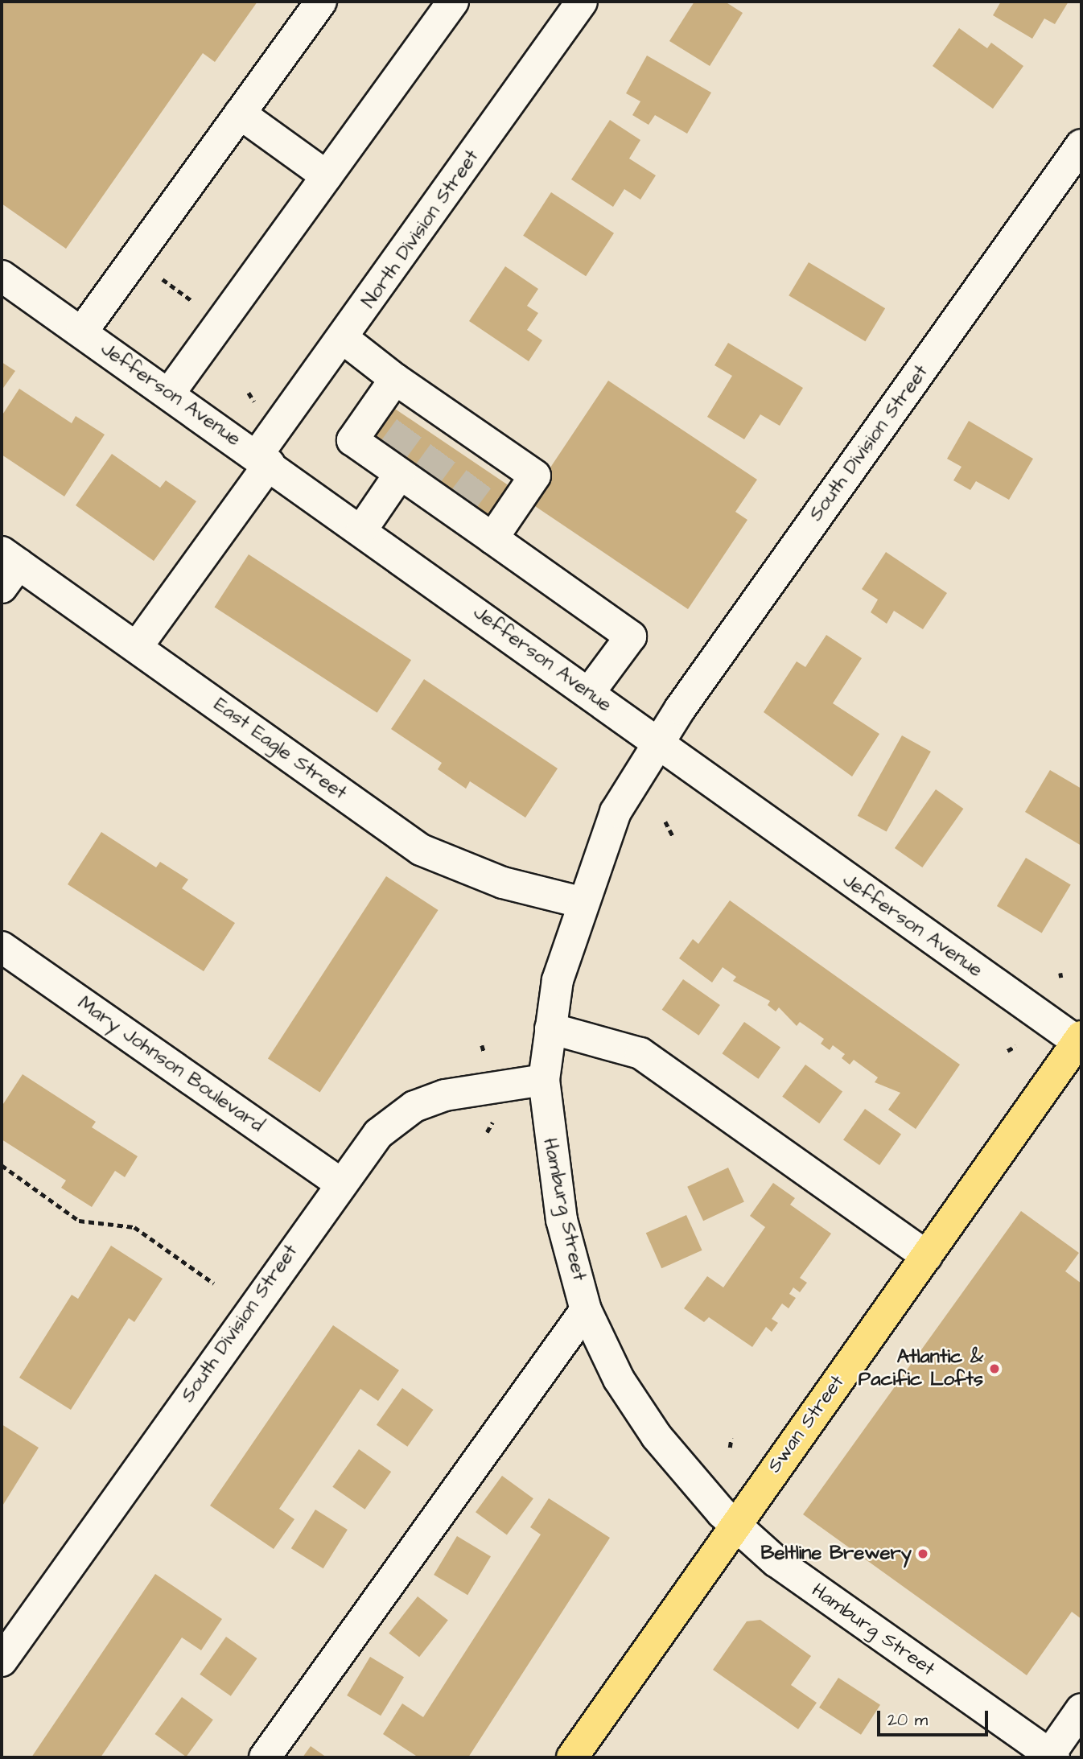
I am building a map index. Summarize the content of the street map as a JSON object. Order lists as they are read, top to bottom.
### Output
{
  "streets": {
    "main road": ["Swan Street"],
    "street": [
      "North Division Street",
      "Jefferson Avenue",
      "South Division Street",
      "East Eagle Street",
      "Mary Johnson Boulevard",
      "Hamburg Street"
    ]
  },
  "crossings": [
    ["North Division Street", "Jefferson Avenue"],
    ["North Division Street", "East Eagle Street"],
    ["Jefferson Avenue", "South Division Street"],
    ["Jefferson Avenue", "Hamburg Street"],
    ["Jefferson Avenue", "Swan Street"],
    ["South Division Street", "Mary Johnson Boulevard"],
    ["South Division Street", "Hamburg Street"],
    ["East Eagle Street", "Hamburg Street"],
    ["Hamburg Street", "Swan Street"]
  ],
  "places": ["Atlantic & Pacific Lofts", "Beltline Brewery"],
  "scale_bar": "20 m"
}
